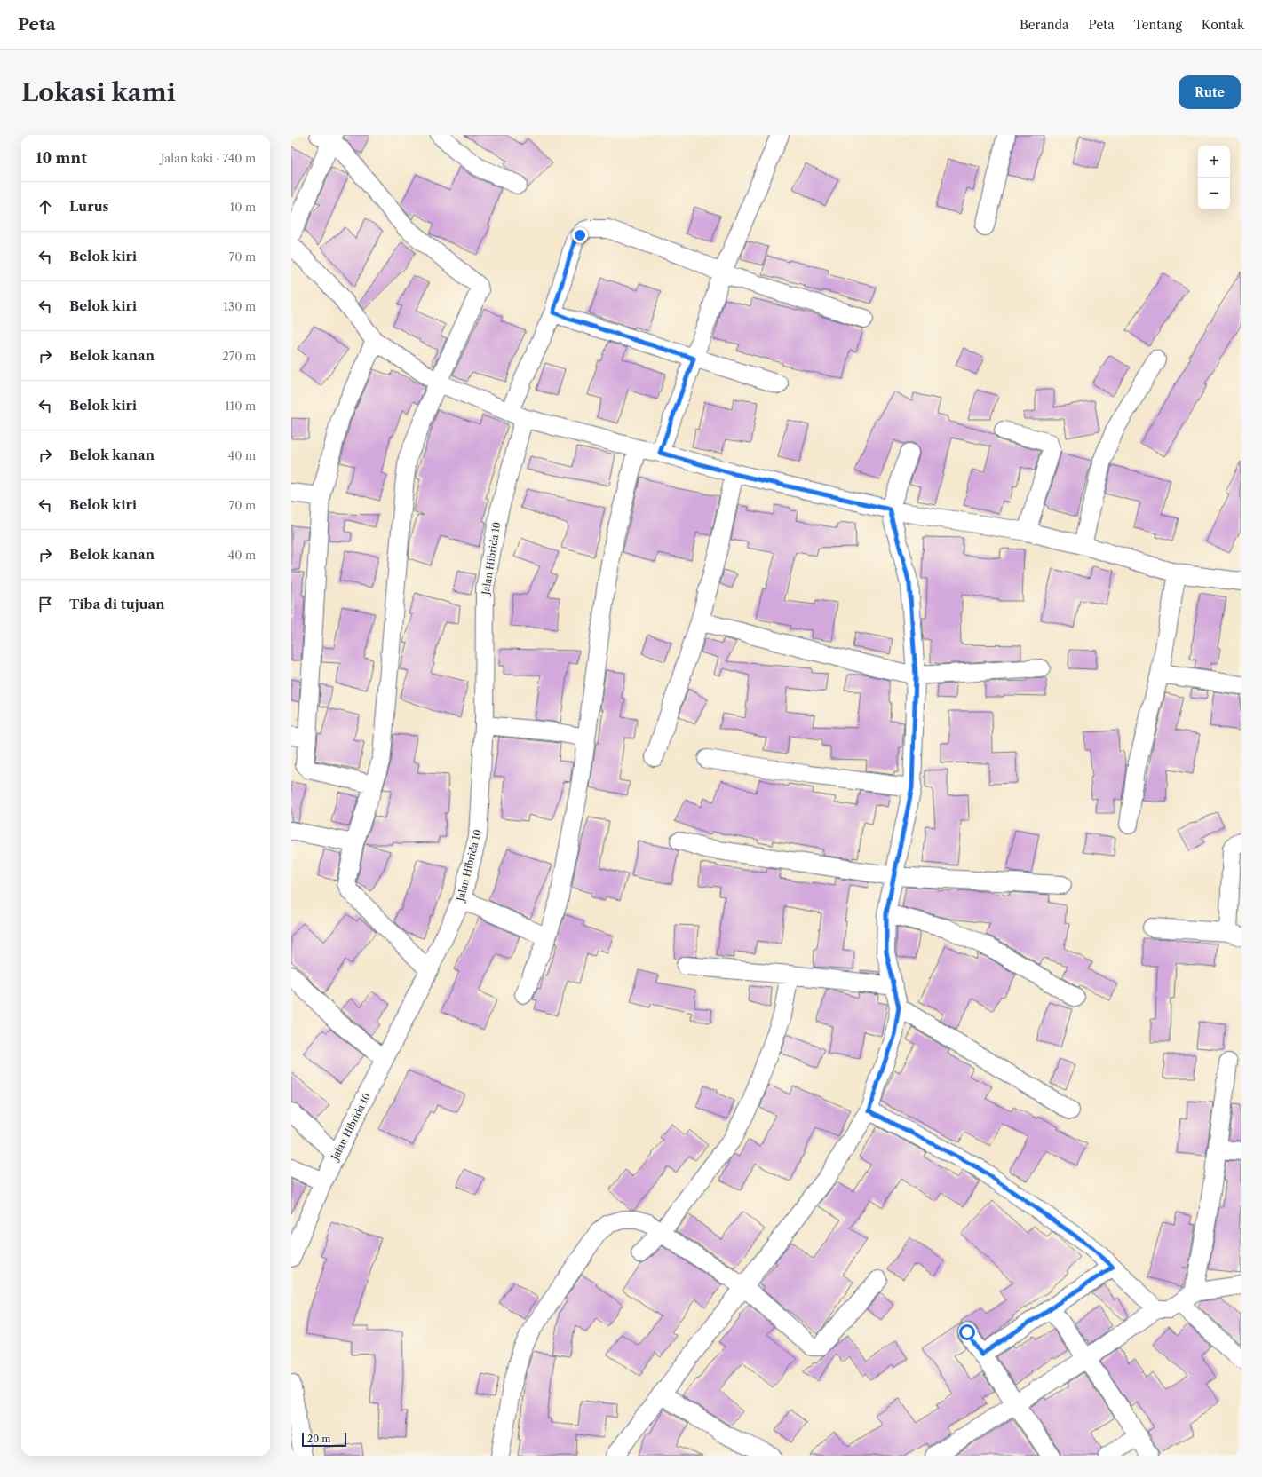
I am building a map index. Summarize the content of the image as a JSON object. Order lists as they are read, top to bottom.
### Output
{
  "streets": {
    "street": ["Jalan Hibrida 10"]
  },
  "scale_bar": "20 m",
  "page": {
    "header": "Peta",
    "nav": [
      "Beranda",
      "Peta",
      "Tentang",
      "Kontak"
    ],
    "buttons": "Rute",
    "title": "Lokasi kami",
    "heading": ["10 mnt", "Jalan kaki · 740 m"],
    "map_buttons": ["+", "−"],
    "list": [
      ["Lurus", "10 m"],
      ["Belok kiri", "70 m"],
      ["Belok kiri", "130 m"],
      ["Belok kanan", "270 m"],
      ["Belok kiri", "110 m"],
      ["Belok kanan", "40 m"],
      ["Belok kiri", "70 m"],
      ["Belok kanan", "40 m"],
      "Tiba di tujuan"
    ],
    "scale": "20 m"
  }
}
